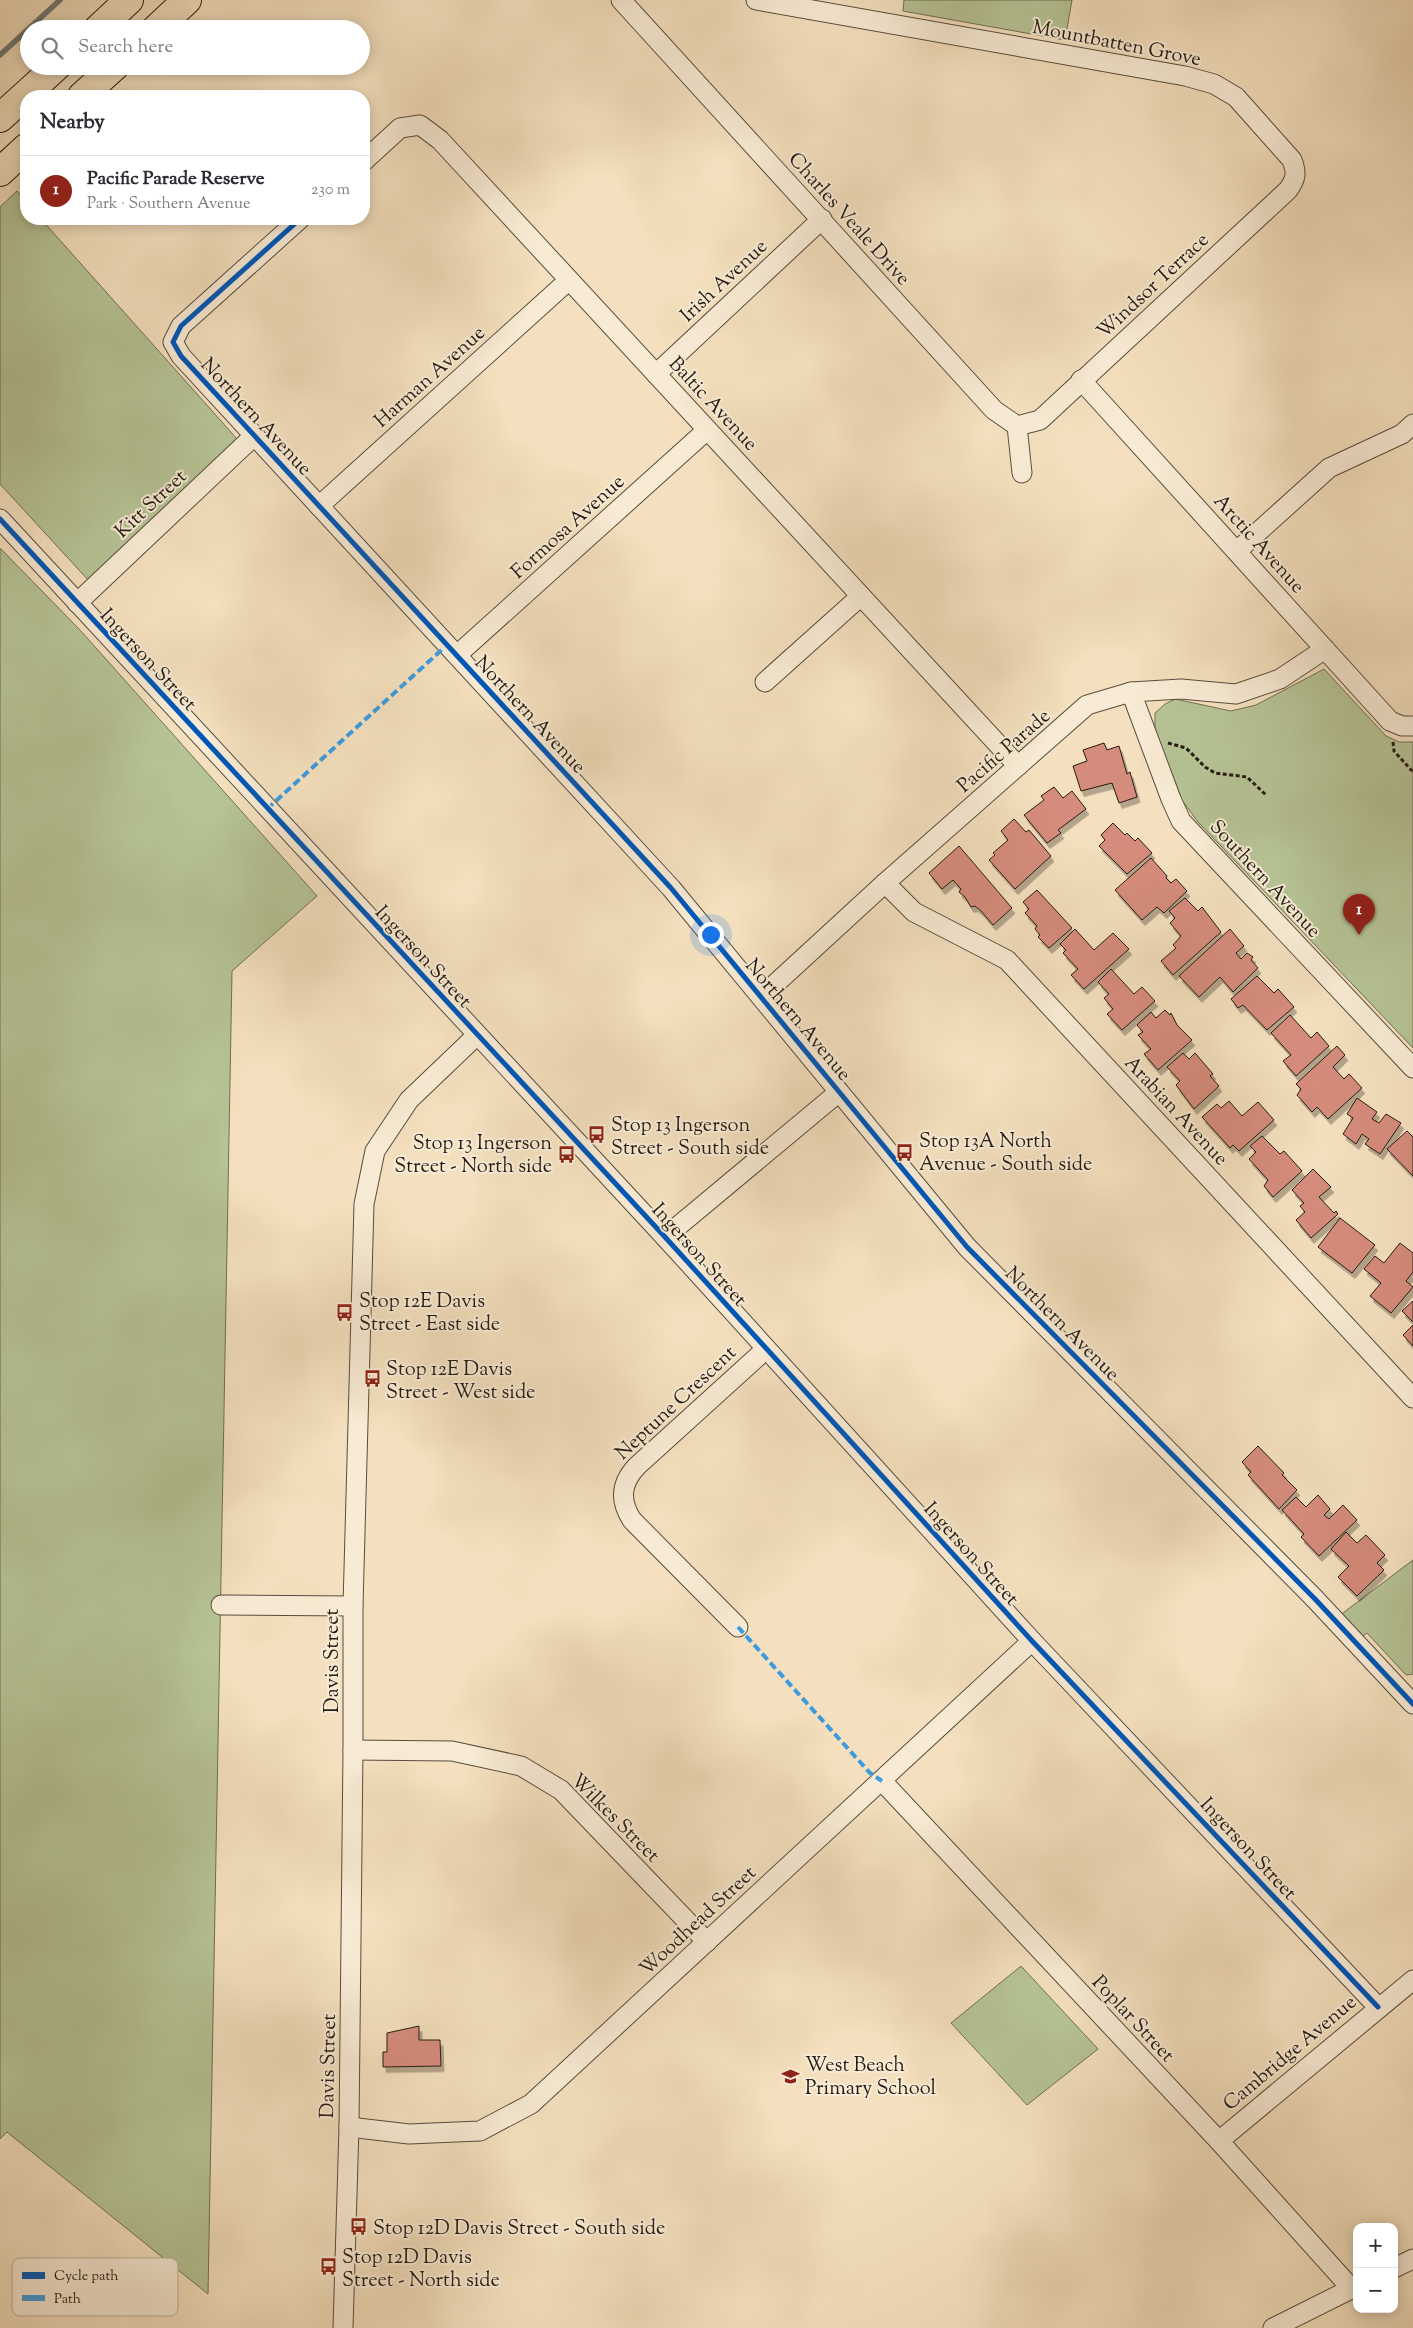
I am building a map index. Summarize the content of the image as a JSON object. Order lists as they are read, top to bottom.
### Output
{
  "streets": {
    "street": [
      "Mountbatten Grove",
      "Charles Veale Drive",
      "Irish Avenue",
      "Windsor Terrace",
      "Harman Avenue",
      "Baltic Avenue",
      "Northern Avenue",
      "Kitt Street",
      "Formosa Avenue",
      "Arctic Avenue",
      "Ingerson Street",
      "Pacific Parade",
      "Southern Avenue",
      "Arabian Avenue",
      "Neptune Crescent",
      "Davis Street",
      "Wilkes Street",
      "Woodhead Street",
      "Poplar Street",
      "Cambridge Avenue"
    ]
  },
  "crossings": [
    ["Mountbatten Grove", "Windsor Terrace"],
    ["Charles Veale Drive", "Irish Avenue"],
    ["Charles Veale Drive", "Windsor Terrace"],
    ["Irish Avenue", "Baltic Avenue"],
    ["Windsor Terrace", "Arctic Avenue"],
    ["Harman Avenue", "Baltic Avenue"],
    ["Harman Avenue", "Northern Avenue"],
    ["Baltic Avenue", "Formosa Avenue"],
    ["Baltic Avenue", "Pacific Parade"],
    ["Northern Avenue", "Kitt Street"],
    ["Northern Avenue", "Formosa Avenue"],
    ["Northern Avenue", "Pacific Parade"],
    ["Kitt Street", "Ingerson Street"],
    ["Arctic Avenue", "Pacific Parade"],
    ["Ingerson Street", "Neptune Crescent"],
    ["Ingerson Street", "Davis Street"],
    ["Ingerson Street", "Woodhead Street"],
    ["Ingerson Street", "Cambridge Avenue"],
    ["Pacific Parade", "Southern Avenue"],
    ["Pacific Parade", "Arabian Avenue"],
    ["Davis Street", "Wilkes Street"],
    ["Davis Street", "Woodhead Street"],
    ["Wilkes Street", "Woodhead Street"],
    ["Woodhead Street", "Poplar Street"],
    ["Poplar Street", "Cambridge Avenue"]
  ],
  "places": {
    "bus stop": [
      "Stop 13 Ingerson Street - South side",
      "Stop 13A North Avenue - South side",
      "Stop 13 Ingerson Street - North side",
      "Stop 12E Davis Street - East side",
      "Stop 12E Davis Street - West side",
      "Stop 12D Davis Street - South side",
      "Stop 12D Davis Street - North side"
    ],
    "school or university": ["West Beach Primary School"]
  },
  "legend": ["Cycle path", "Path"],
  "page": {
    "search": "Search here",
    "heading": "Nearby",
    "list": [
      {
        "mark": "1",
        "name": "Pacific Parade Reserve",
        "note": "Park · Southern Avenue",
        "value": "230 m"
      }
    ],
    "pins": "1",
    "map_buttons": ["+", "−"]
  }
}
